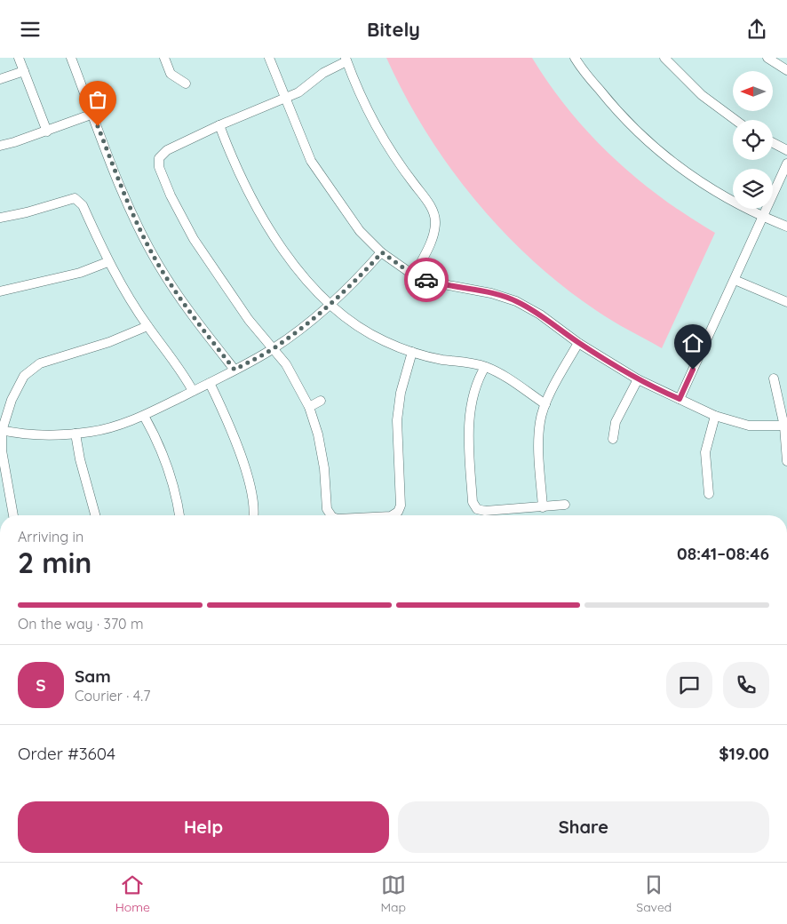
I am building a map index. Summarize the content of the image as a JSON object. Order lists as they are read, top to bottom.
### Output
{
  "north": "left",
  "page": {
    "header": "Bitely",
    "heading": ["2 min", "Arriving in", "08:41–08:46"],
    "panel": [
      "Sam",
      "Courier · 4.7",
      "Order #3604",
      "$19.00"
    ],
    "bar": "On the way · 370 m",
    "round": "S",
    "buttons": ["Help", "Share"],
    "tabs": ["Home", "Map", "Saved"]
  }
}
